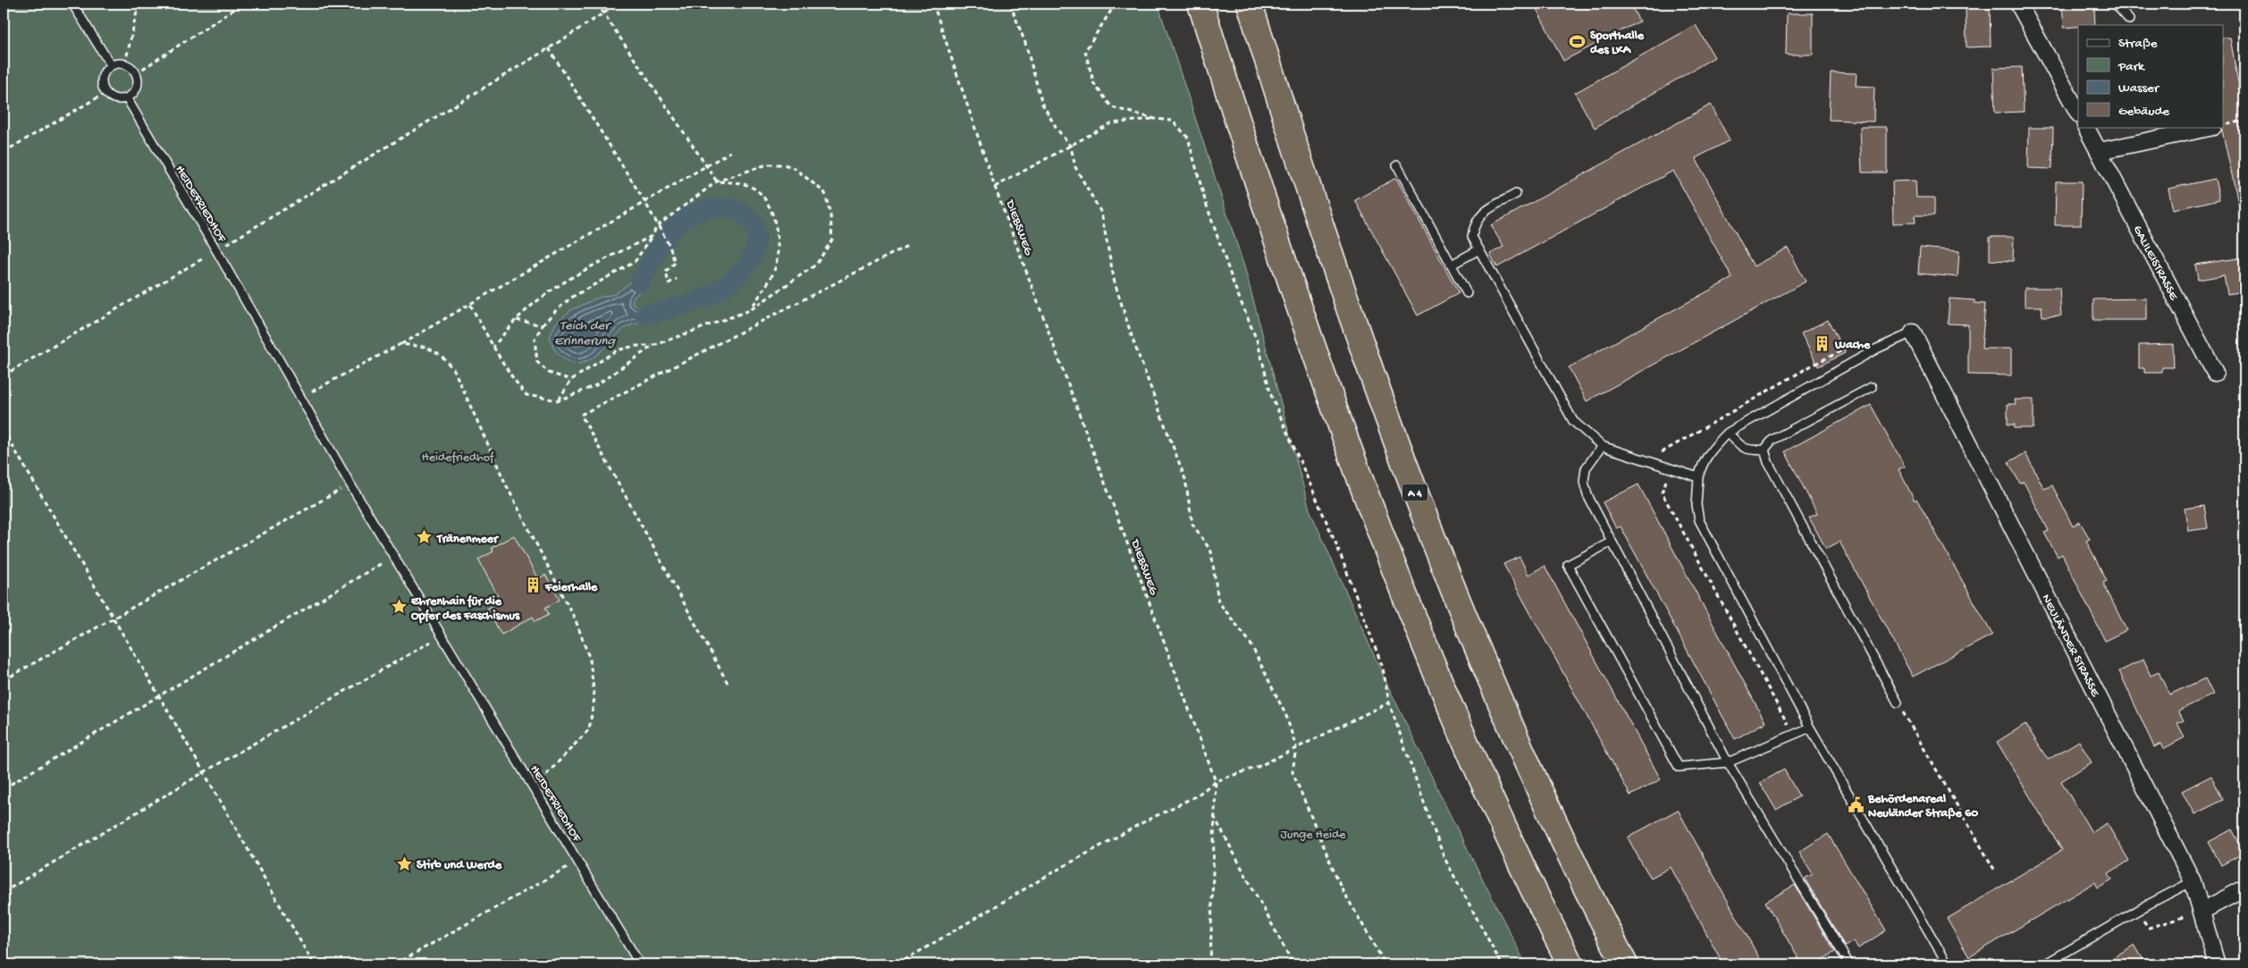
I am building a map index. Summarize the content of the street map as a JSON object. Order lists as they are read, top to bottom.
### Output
{
  "streets": {
    "highway": ["A 4"],
    "street": ["GALILEISTRASSE", "NEULÄNDER STRASSE"],
    "lane": ["HEIDEFRIEDHOF"],
    "path": ["DIEBSWEG"]
  },
  "water": ["Teich der Erinnerung"],
  "parks": ["Heidefriedhof", "Junge Heide"],
  "places": {
    "sports": ["Sporthalle des LKA"],
    "building": ["Wache", "Feierhalle"],
    "place": ["Tränenmeer", "Ehrenhain für die Opfer des Faschismus", "Stirb und Werde"],
    "public building": ["Behördenareal Neuländer Straße 60"]
  },
  "legend": [
    "Straße",
    "Park",
    "Wasser",
    "Gebäude"
  ]
}
